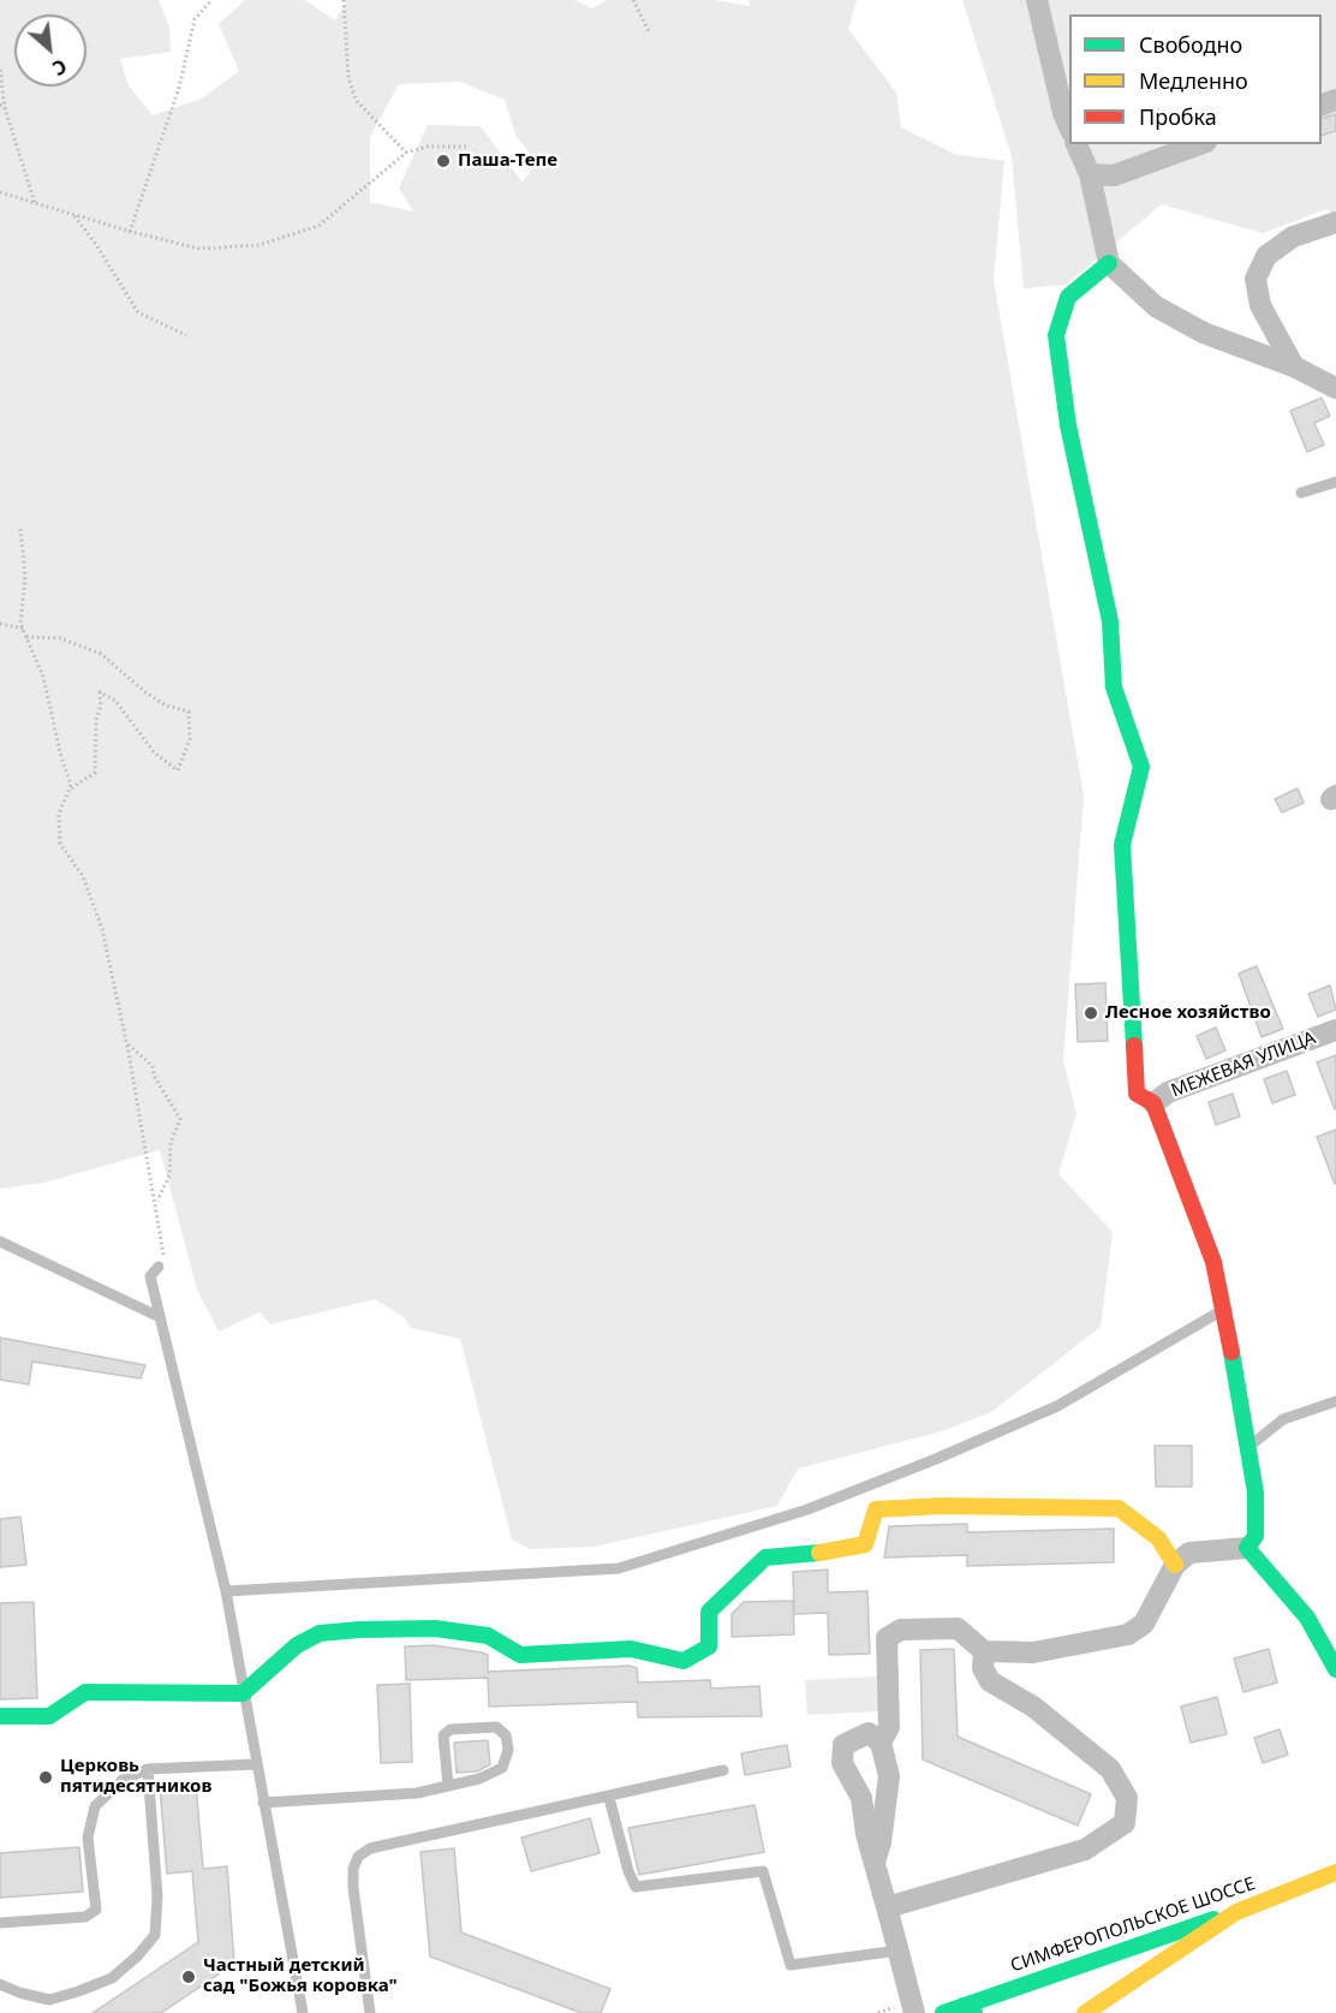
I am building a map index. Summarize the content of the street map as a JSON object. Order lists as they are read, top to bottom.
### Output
{
  "streets": {
    "street": ["МЕЖЕВАЯ УЛИЦА", "СИМФЕРОПОЛЬСКОЕ ШОССЕ"]
  },
  "places": [
    "Паша-Тепе",
    "Лесное хозяйство",
    "Церковь пятидесятников",
    "Частный детский сад \"Божья коровка\""
  ],
  "legend": ["Свободно", "Медленно", "Пробка"],
  "north": "bottom right"
}
